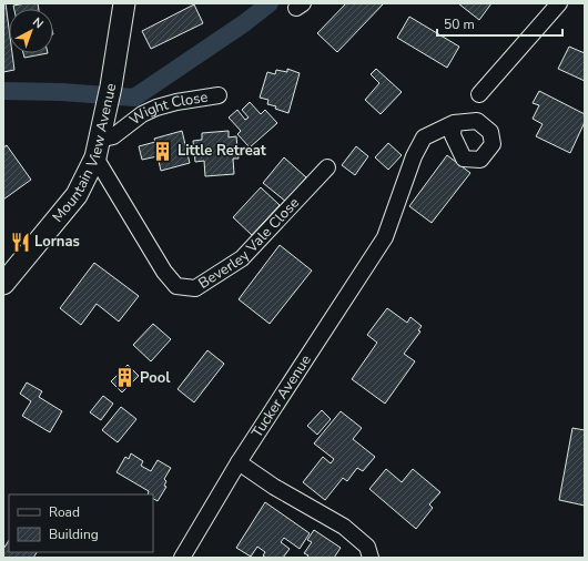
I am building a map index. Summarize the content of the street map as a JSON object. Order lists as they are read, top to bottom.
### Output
{
  "streets": {
    "main road": ["Mountain View Avenue"],
    "street": ["Wight Close", "Beverley Vale Close", "Tucker Avenue"]
  },
  "crossings": [
    ["Wight Close", "Mountain View Avenue"],
    ["Wight Close", "Beverley Vale Close"],
    ["Mountain View Avenue", "Beverley Vale Close"]
  ],
  "places": {
    "building": ["Little Retreat", "Pool"],
    "restaurant": ["Lornas"]
  },
  "legend": ["Road", "Building"],
  "scale_bar": "50 m",
  "north": "top right"
}
